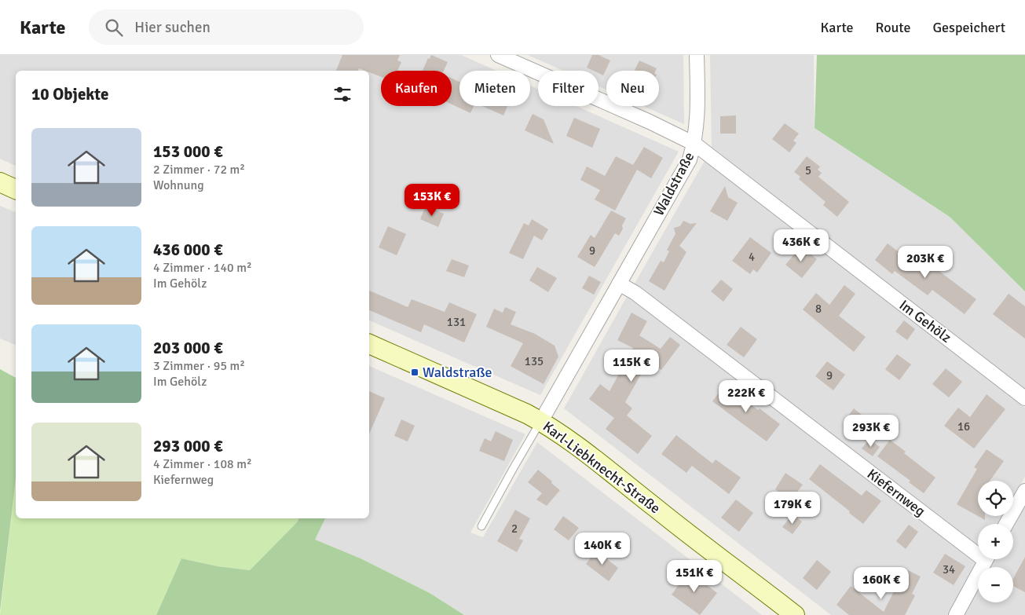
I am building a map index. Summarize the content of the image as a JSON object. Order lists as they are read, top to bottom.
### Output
{
  "streets": {
    "street": [
      "Waldstraße",
      "Im Gehölz",
      "Karl-Liebknecht-Straße",
      "Kiefernweg"
    ]
  },
  "crossings": [
    ["Waldstraße", "Im Gehölz"],
    ["Waldstraße", "Karl-Liebknecht-Straße"],
    ["Waldstraße", "Kiefernweg"]
  ],
  "places": {
    "transit": ["Waldstraße"]
  },
  "house_numbers": [
    "5",
    "9",
    "4",
    "8",
    "131",
    "135",
    "9",
    "16",
    "2",
    "34"
  ],
  "page": {
    "header": "Karte",
    "search": "Hier suchen",
    "nav": ["Karte", "Route", "Gespeichert"],
    "chip": [
      "Kaufen",
      "Mieten",
      "Filter",
      "Neu"
    ],
    "heading": "10 Objekte",
    "list": [
      {
        "name": "153 000 €",
        "note": "2 Zimmer · 72 m² · Wohnung"
      },
      {
        "name": "436 000 €",
        "note": "4 Zimmer · 140 m² · Im Gehölz"
      },
      {
        "name": "203 000 €",
        "note": "3 Zimmer · 95 m² · Im Gehölz"
      },
      {
        "name": "293 000 €",
        "note": "4 Zimmer · 108 m² · Kiefernweg"
      }
    ],
    "price": [
      "153K €",
      "436K €",
      "203K €",
      "115K €",
      "222K €",
      "293K €",
      "179K €",
      "140K €",
      "151K €",
      "160K €"
    ],
    "map_buttons": ["+", "−"]
  }
}
